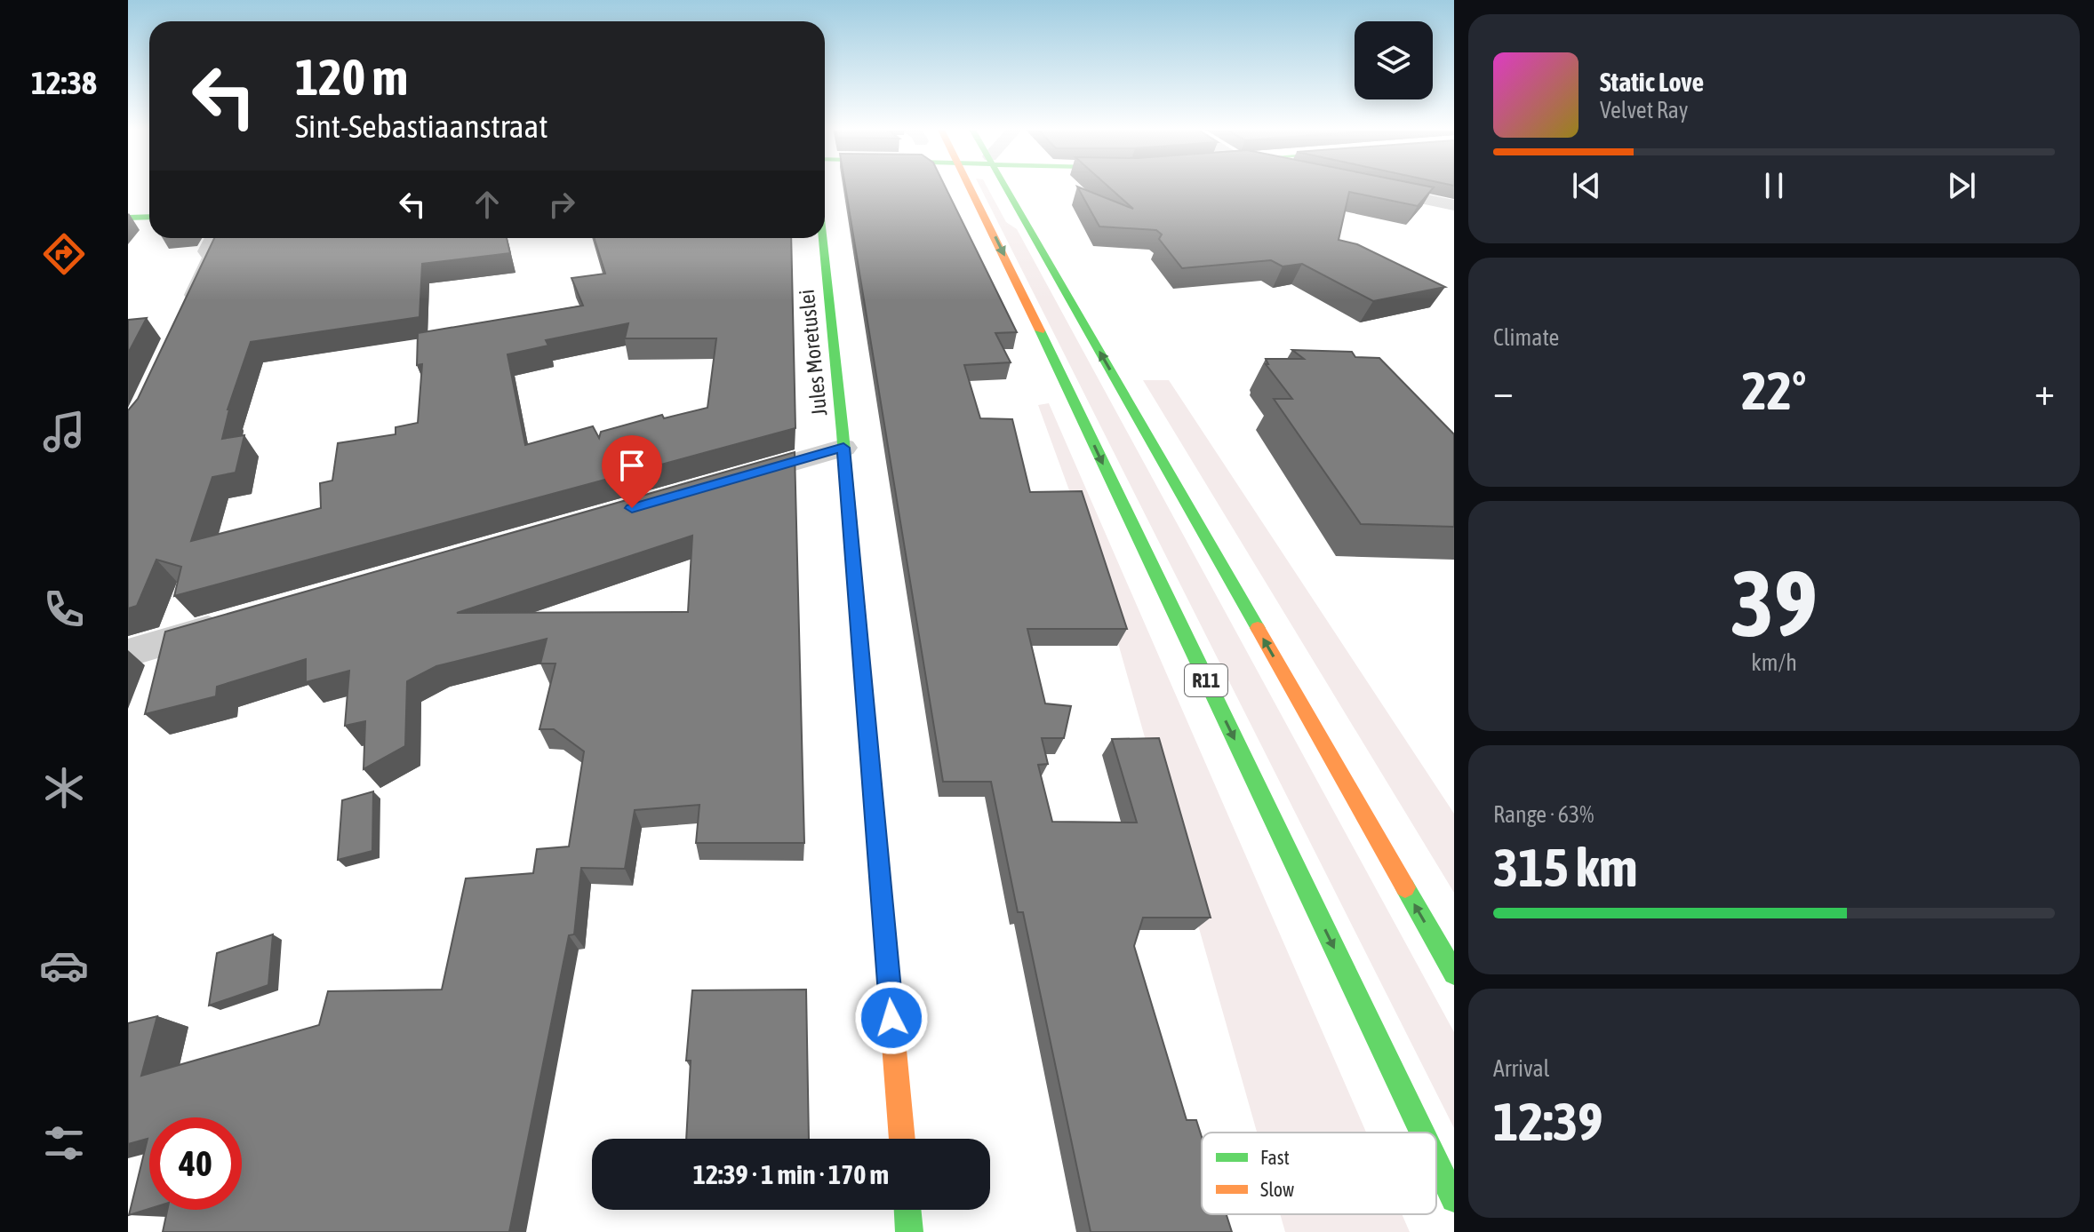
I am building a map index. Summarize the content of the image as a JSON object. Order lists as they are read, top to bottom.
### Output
{
  "streets": {
    "main road": ["Jules Moretuslei", "R11"]
  },
  "legend": ["Fast", "Slow"],
  "page": {
    "tabs": "12:38",
    "turn": ["120 m", "Sint-Sebastiaanstraat"],
    "song": ["Static Love", "Velvet Ray"],
    "tile": [
      "Climate",
      ["39", "km/h"],
      ["Range · 63%", "315 km"],
      ["Arrival", "12:39"]
    ],
    "heat": ["−", "22°", "+"],
    "limit": "40",
    "trip": "12:39 · 1 min · 170 m"
  }
}
